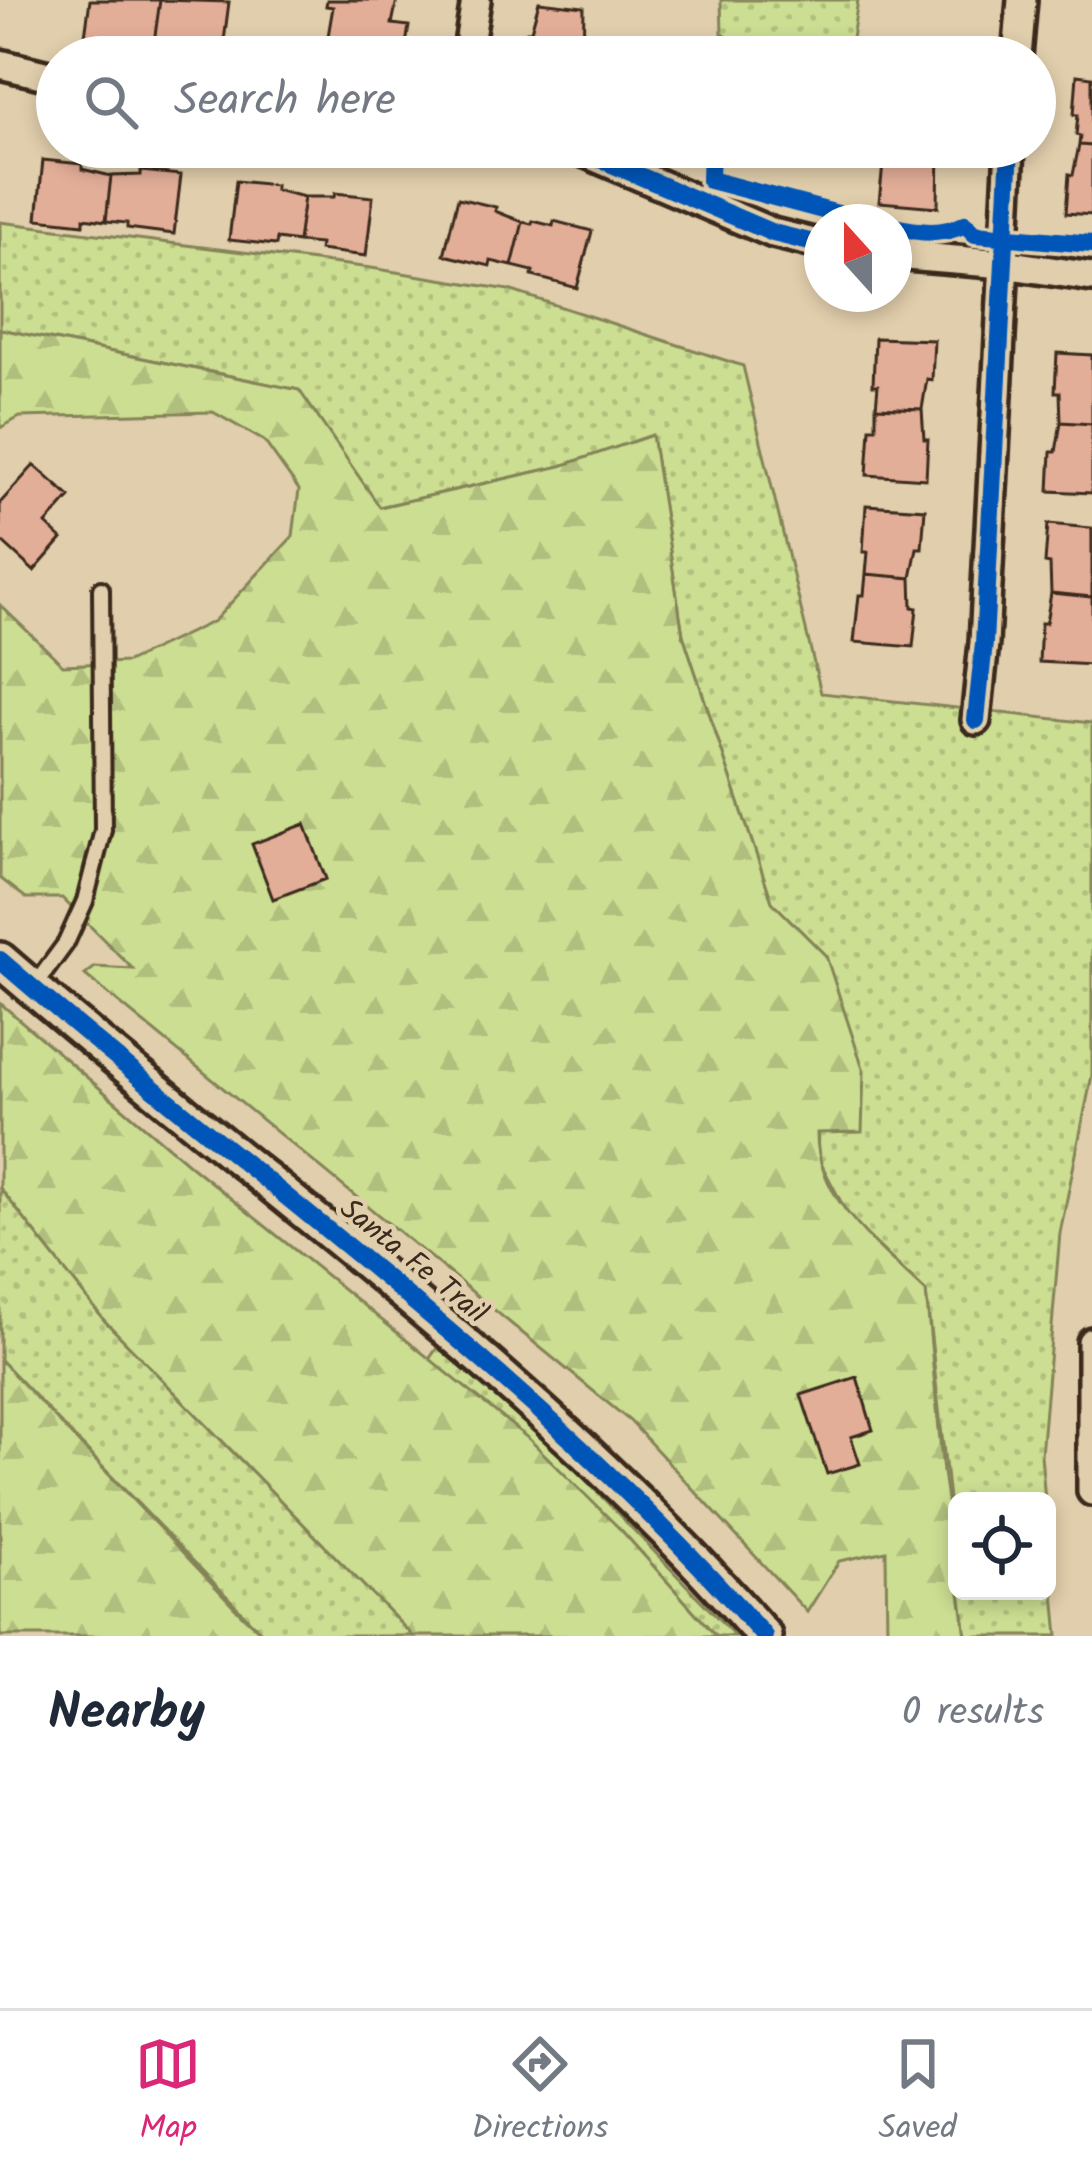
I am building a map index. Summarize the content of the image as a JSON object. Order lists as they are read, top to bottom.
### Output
{
  "streets": {
    "street": ["Santa Fe Trail"]
  },
  "north": "top",
  "page": {
    "search": "Search here",
    "heading": ["Nearby", "0 results"],
    "nav": ["Map", "Directions", "Saved"]
  }
}
